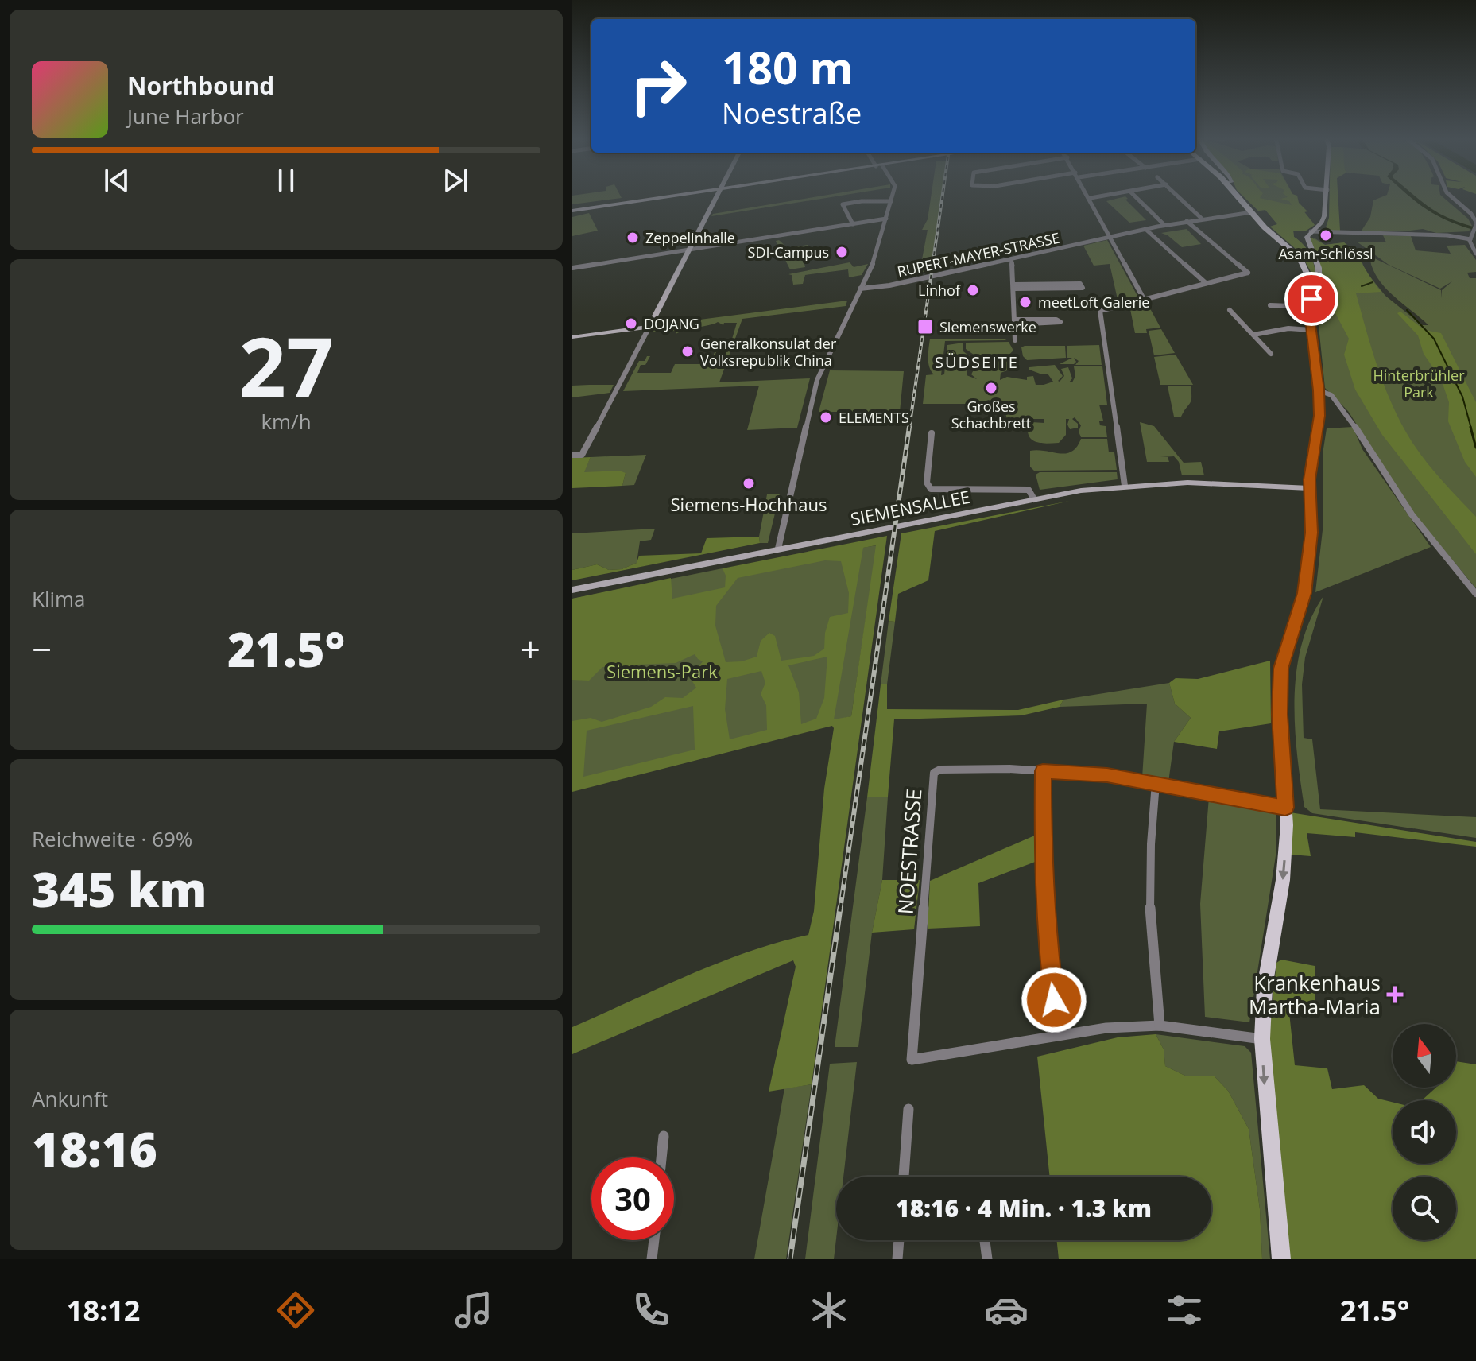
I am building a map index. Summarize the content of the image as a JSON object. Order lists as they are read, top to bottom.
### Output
{
  "streets": {
    "street": ["RUPERT-MAYER-STRASSE", "SIEMENSALLEE", "NOESTRASSE"]
  },
  "districts": ["SÜDSEITE"],
  "parks": ["Hinterbrühler Park", "Siemens-Park"],
  "places": {
    "other": [
      "Asam-Schlössl",
      "Zeppelinhalle",
      "SDI-Campus",
      "Linhof",
      "meetLoft Galerie",
      "DOJANG",
      "Generalkonsulat der Volksrepublik China",
      "Großes Schachbrett",
      "ELEMENTS",
      "Siemens-Hochhaus"
    ],
    "transit": ["Siemenswerke"],
    "health": ["Krankenhaus Martha-Maria"]
  },
  "north": "top",
  "page": {
    "turn": ["180 m", "Noestraße"],
    "song": ["Northbound", "June Harbor"],
    "tile": [
      ["27", "km/h"],
      "Klima",
      ["Reichweite · 69%", "345 km"],
      ["Ankunft", "18:16"]
    ],
    "heat": ["−", "21.5°", "+"],
    "limit": "30",
    "trip": "18:16 · 4 Min. · 1.3 km",
    "tabs": ["18:12", "21.5°"]
  }
}
